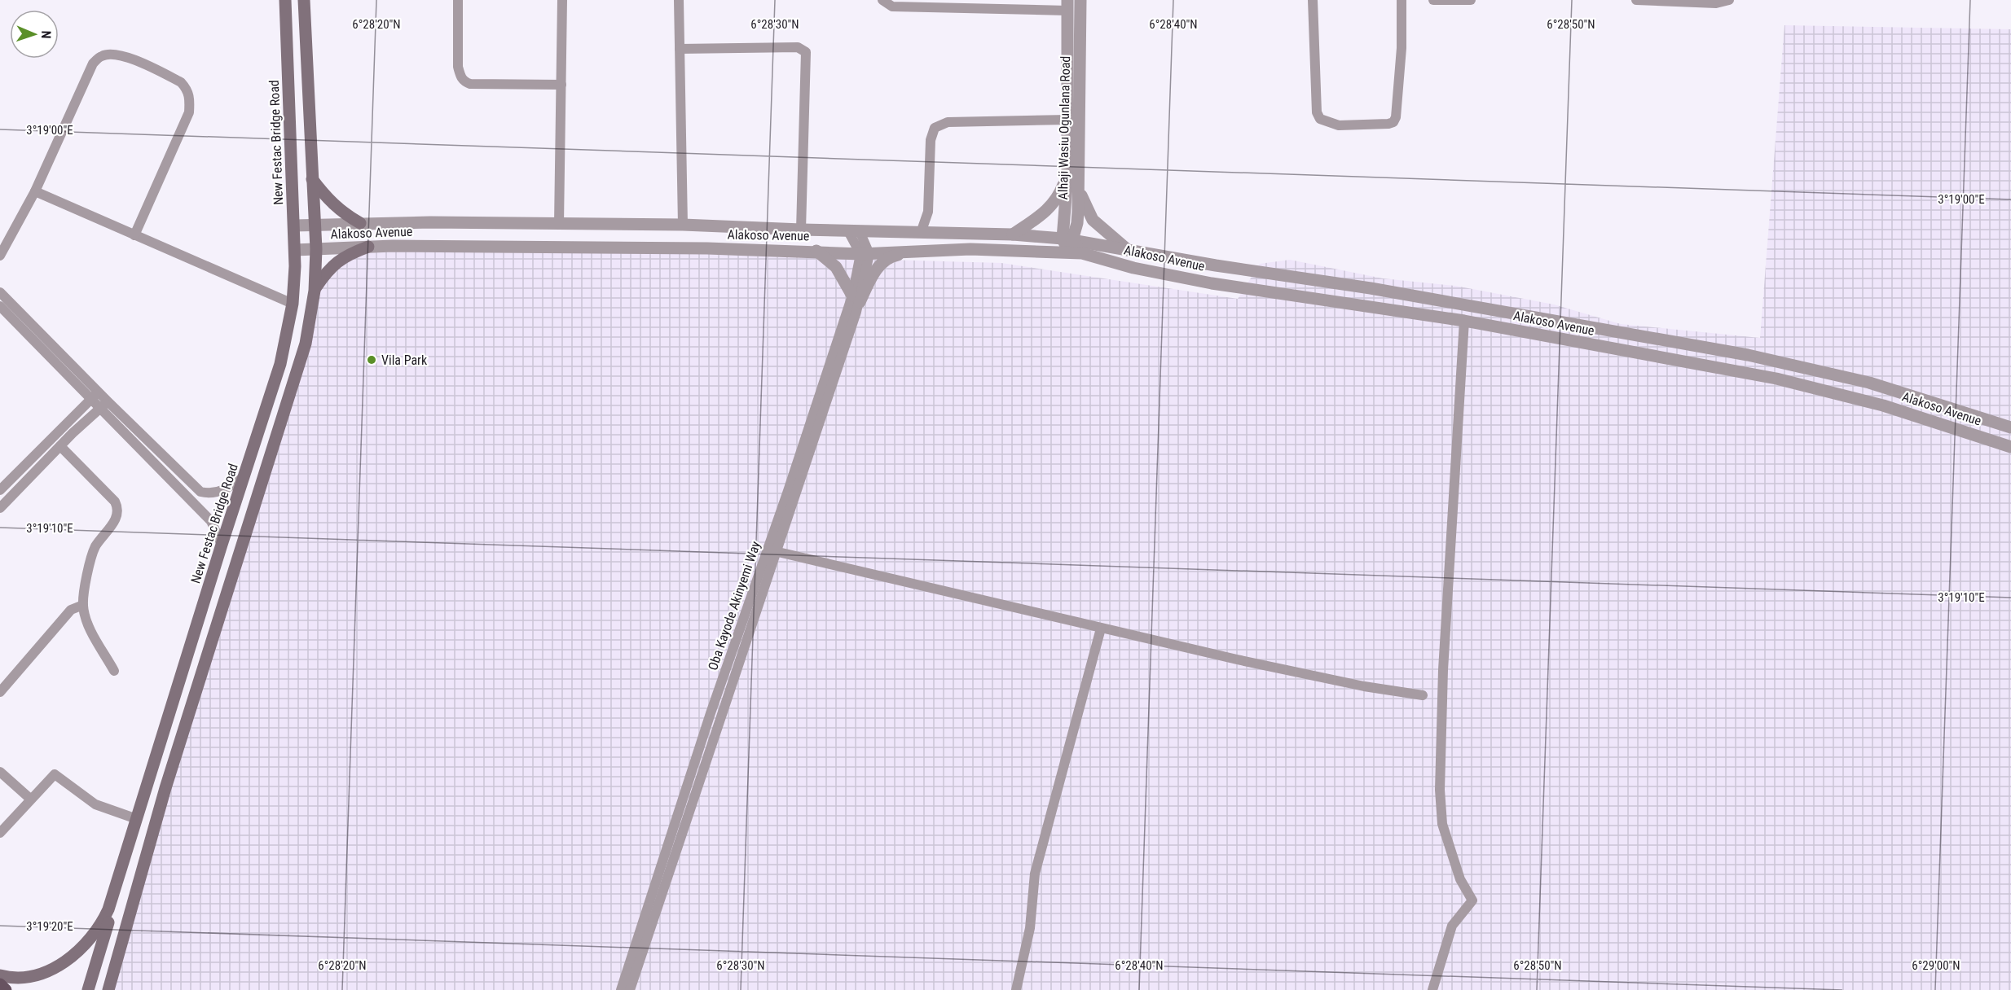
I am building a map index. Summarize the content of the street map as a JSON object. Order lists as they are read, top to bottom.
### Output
{
  "streets": {
    "main road": ["New Festac Bridge Road"],
    "street": ["Alhaji Wasiu Ogunlana Road", "Alakoso Avenue", "Oba Kayode Akinyemi Way"]
  },
  "crossings": [
    ["Alhaji Wasiu Ogunlana Road", "Alakoso Avenue"],
    ["New Festac Bridge Road", "Alakoso Avenue"],
    ["Alakoso Avenue", "Oba Kayode Akinyemi Way"]
  ],
  "places": ["Vila Park"],
  "north": "right",
  "coordinates": [
    "6°28'20\"N",
    "6°28'30\"N",
    "6°28'40\"N",
    "6°28'50\"N",
    "3°19'00\"E",
    "3°19'10\"E",
    "3°19'20\"E",
    "6°29'00\"N"
  ]
}
